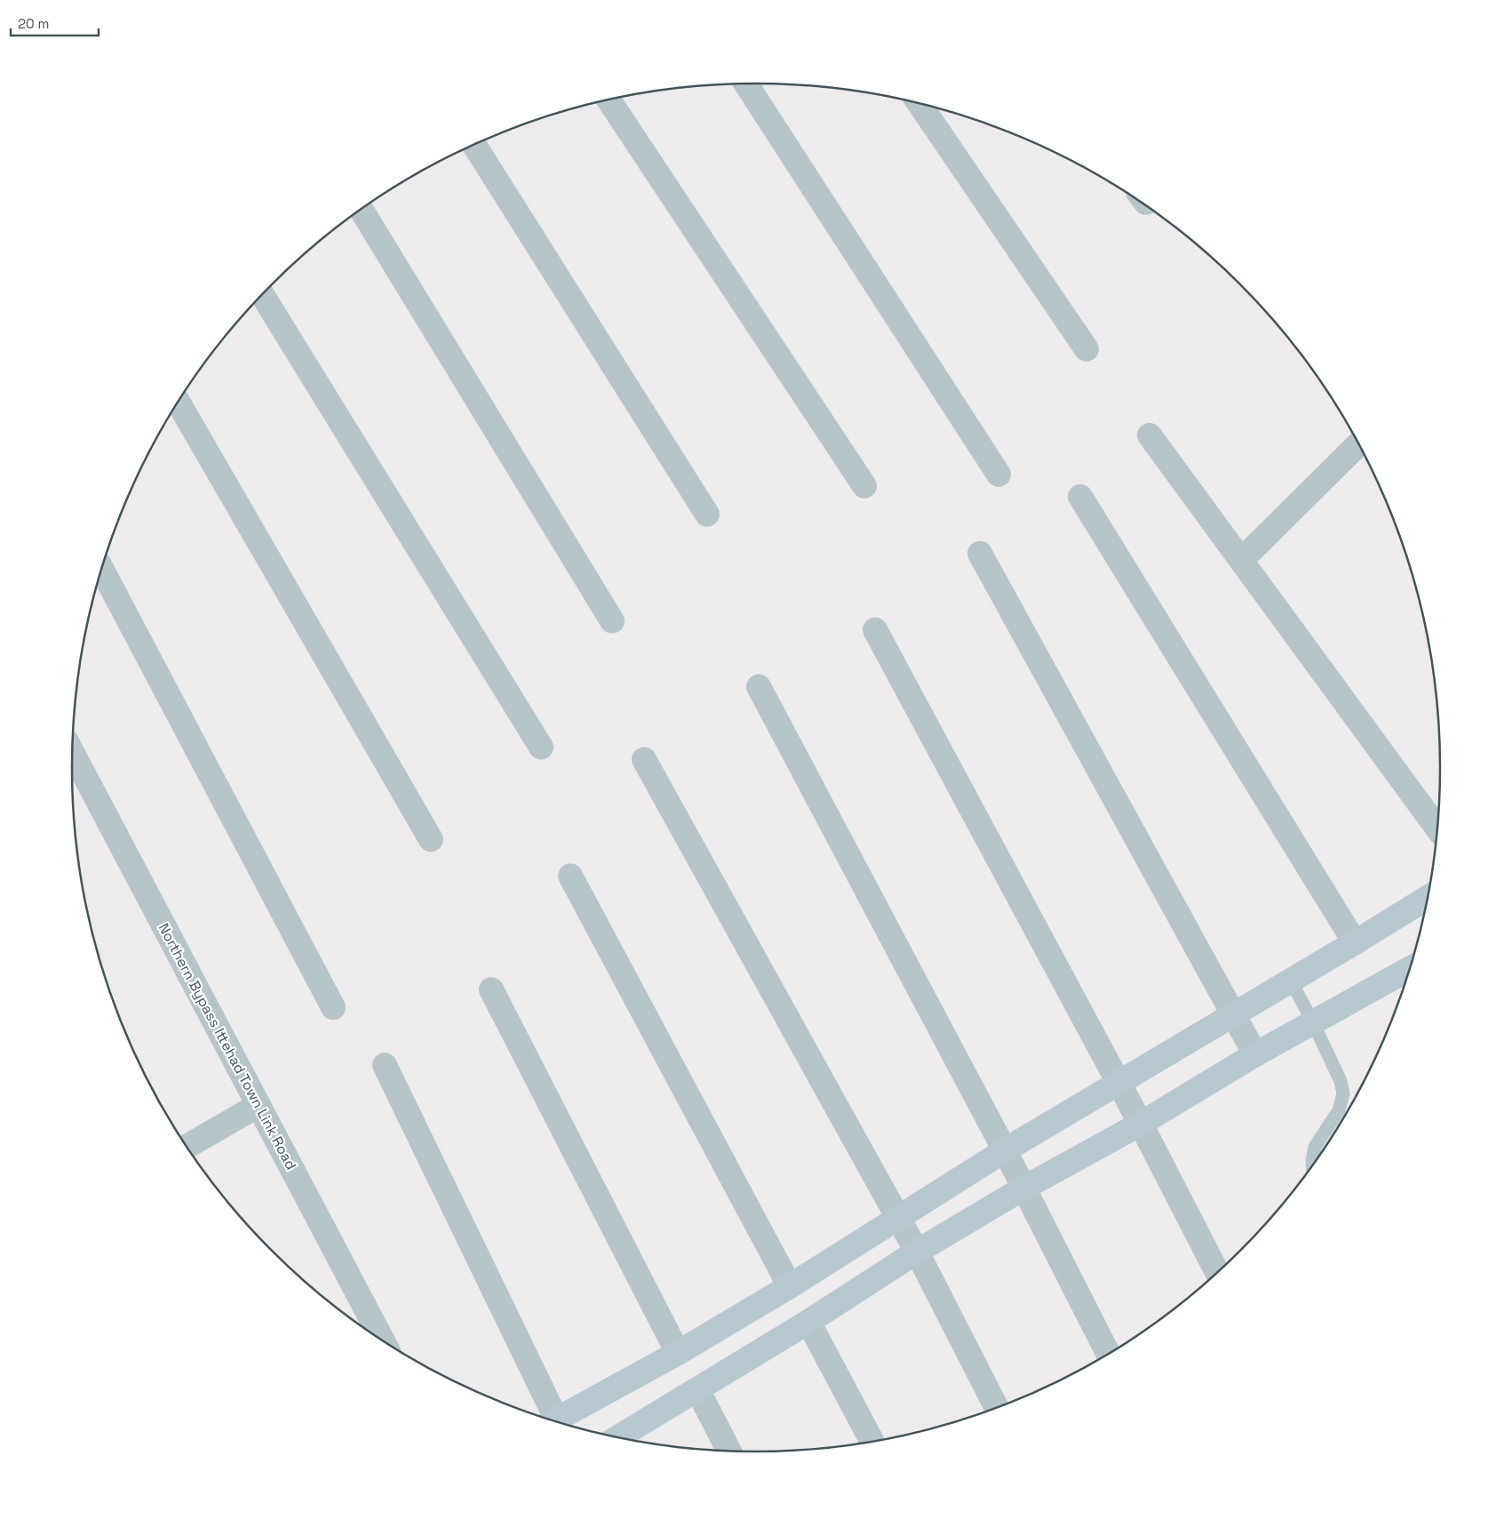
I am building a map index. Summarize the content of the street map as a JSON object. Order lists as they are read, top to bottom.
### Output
{
  "streets": {
    "street": ["Northern Bypass Ittehad Town Link Road"]
  },
  "scale_bar": "20 m"
}
